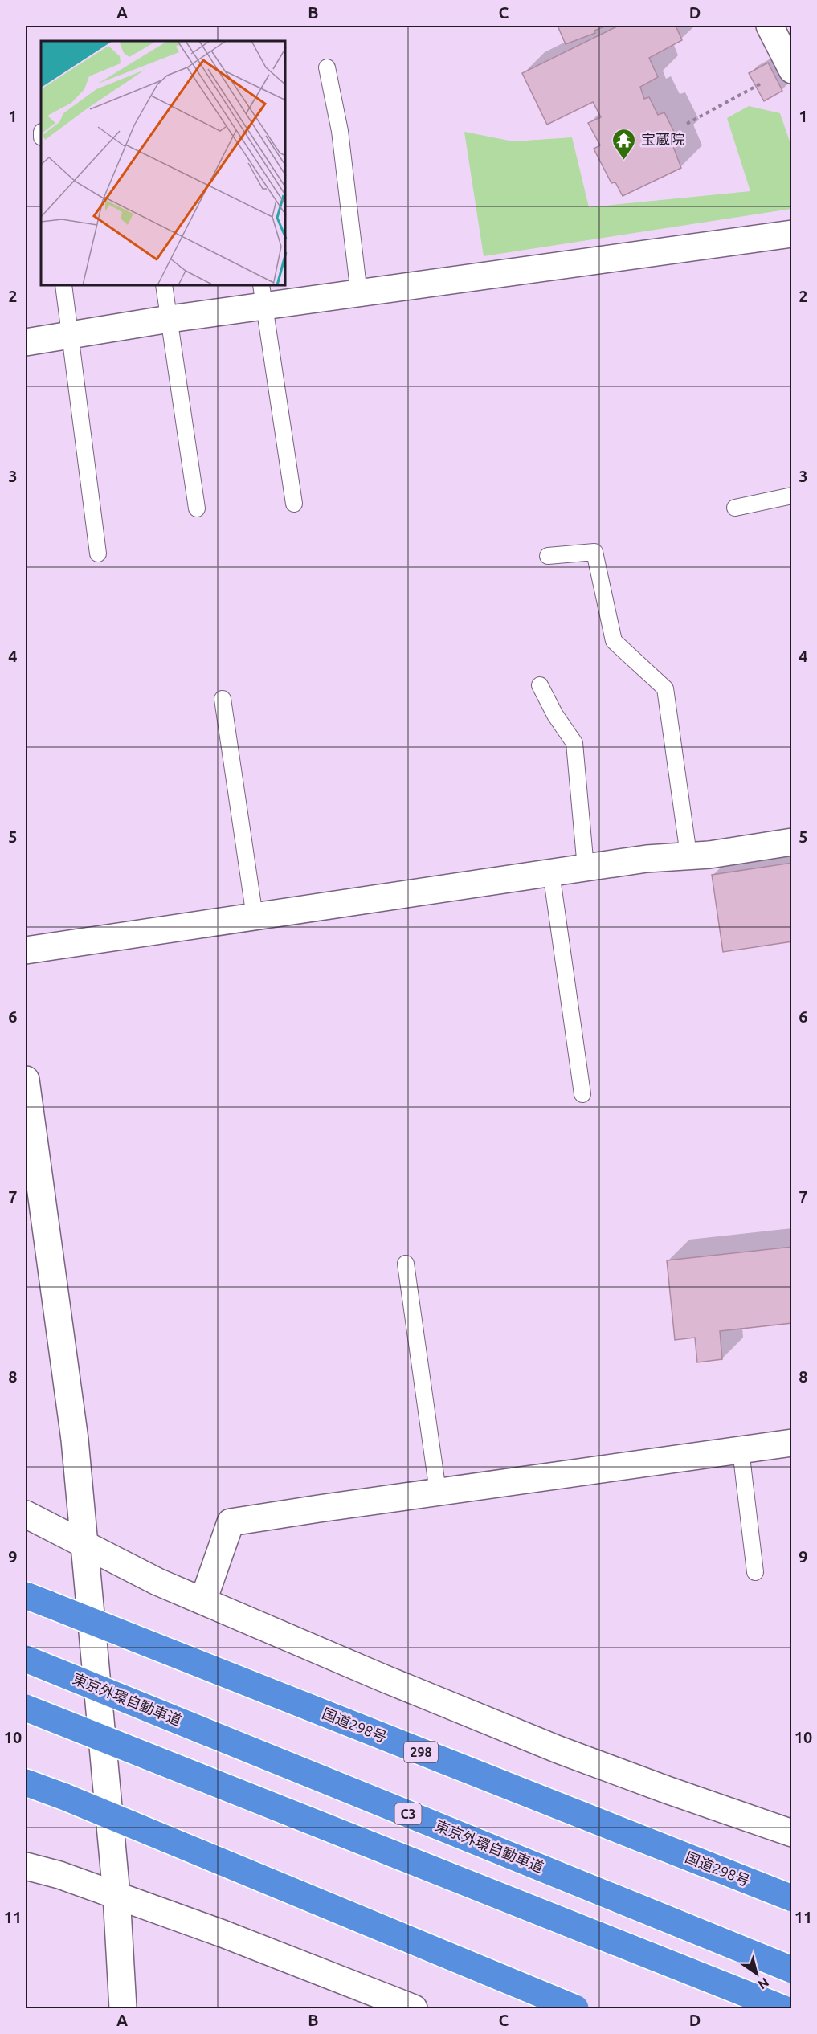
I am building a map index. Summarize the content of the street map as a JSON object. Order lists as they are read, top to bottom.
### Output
{
  "streets": {
    "highway": [
      "東京外環自動車道",
      "国道298号",
      "298",
      "C3"
    ]
  },
  "places": {
    "temple": ["宝蔵院"]
  },
  "north": "bottom right",
  "grid": {
    "columns": [
      "A",
      "B",
      "C",
      "D"
    ],
    "rows": [
      "1",
      "2",
      "3",
      "4",
      "5",
      "6",
      "7",
      "8",
      "9",
      "10",
      "11"
    ]
  }
}
